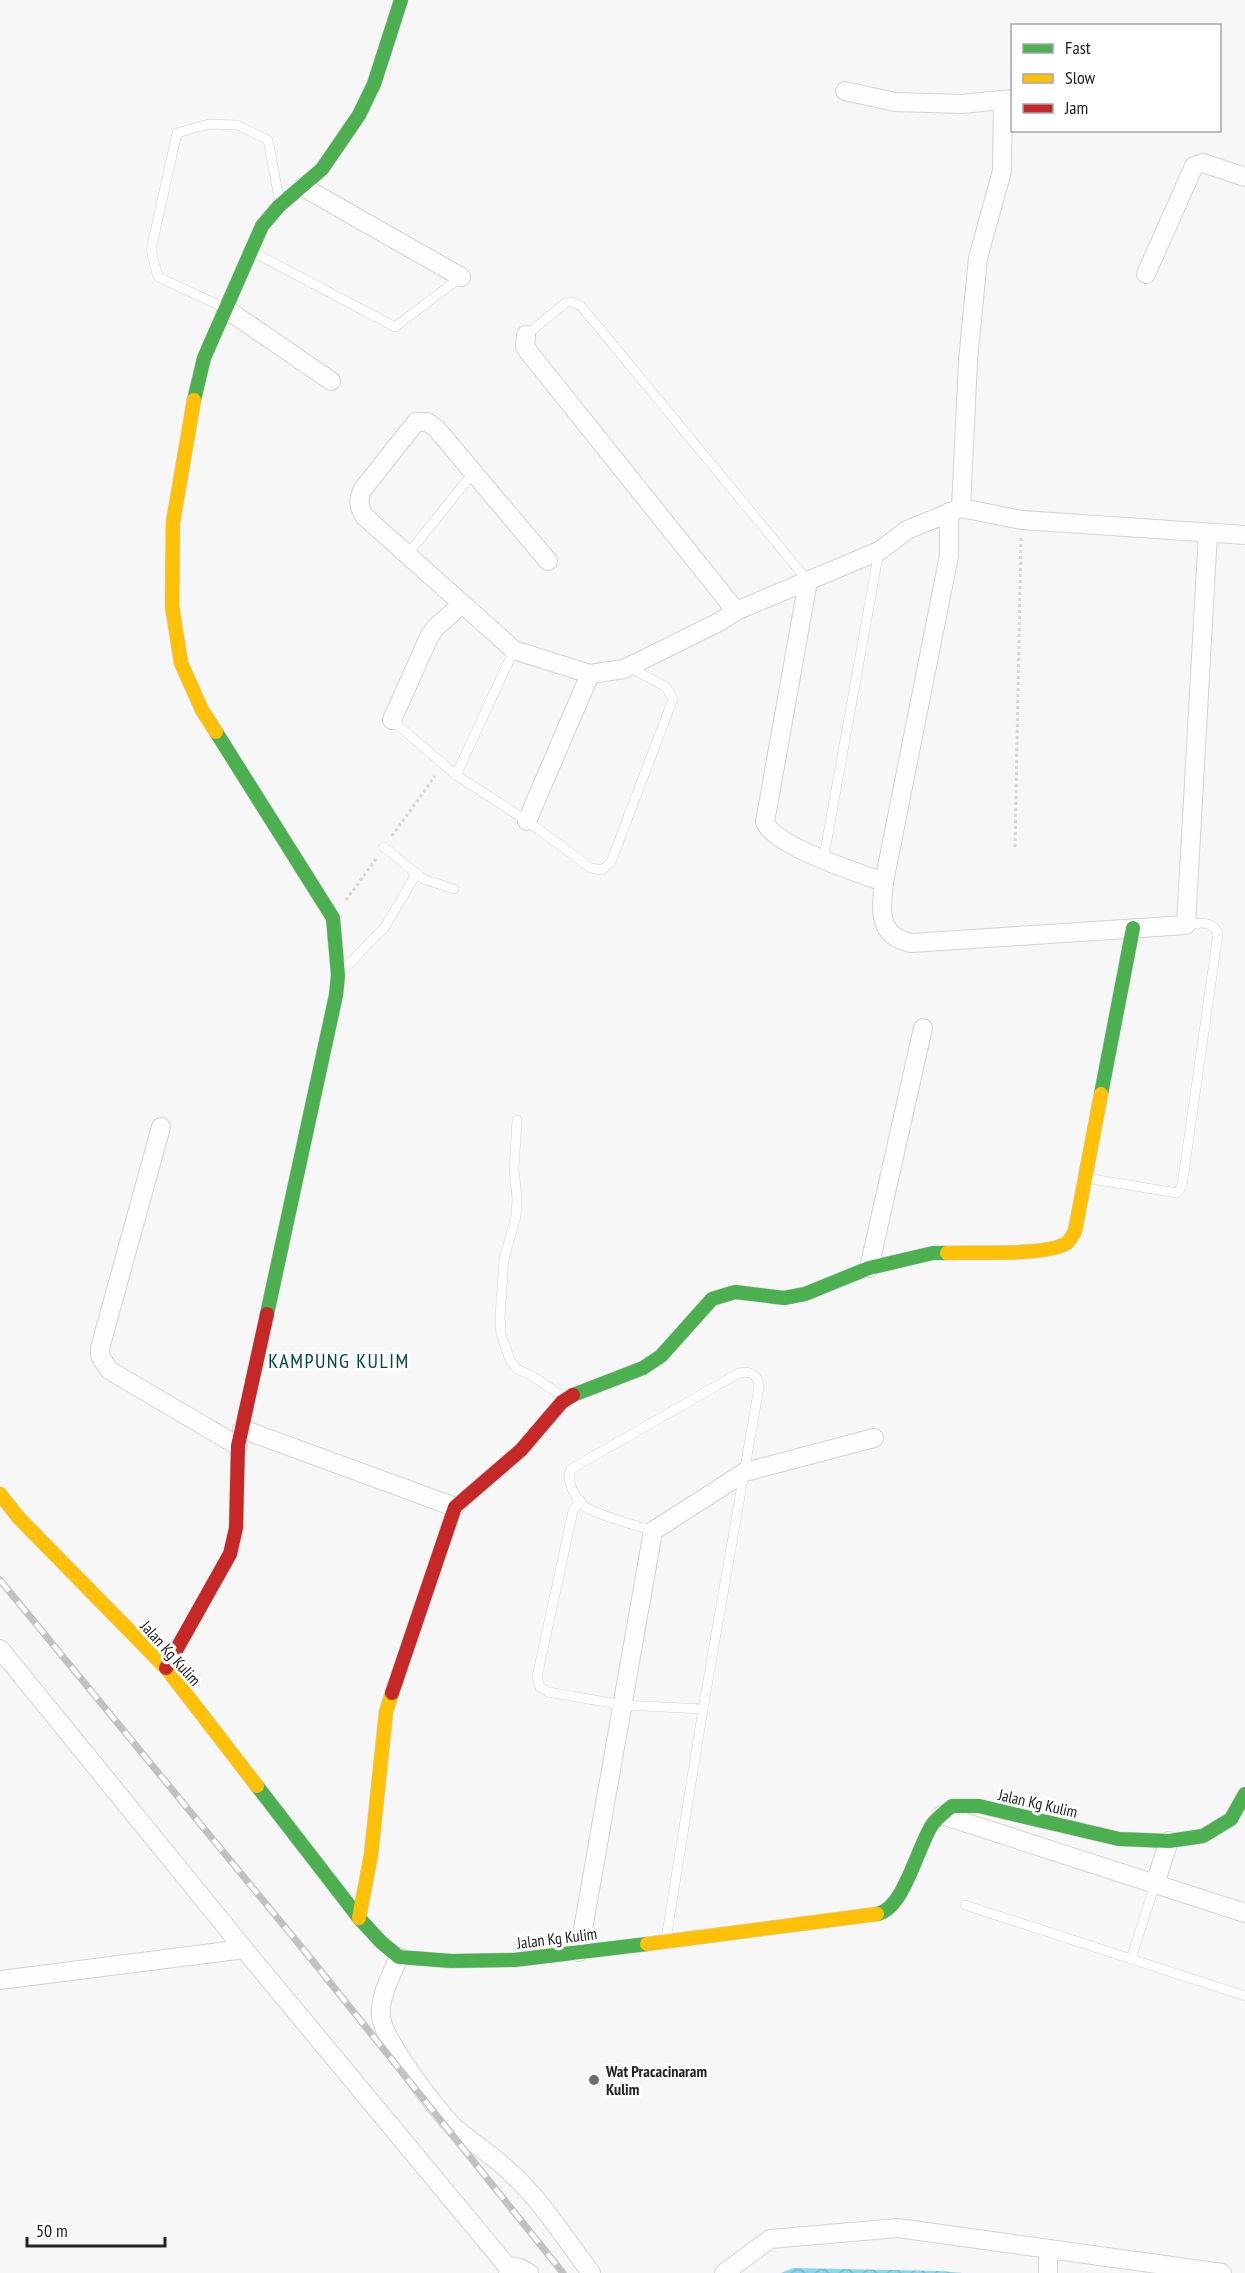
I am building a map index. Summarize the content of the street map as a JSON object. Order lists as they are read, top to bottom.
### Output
{
  "streets": {
    "street": ["Jalan Kg Kulim"]
  },
  "districts": ["KAMPUNG KULIM"],
  "places": ["Wat Pracacinaram Kulim"],
  "legend": ["Fast", "Slow", "Jam"],
  "scale_bar": "50 m"
}
